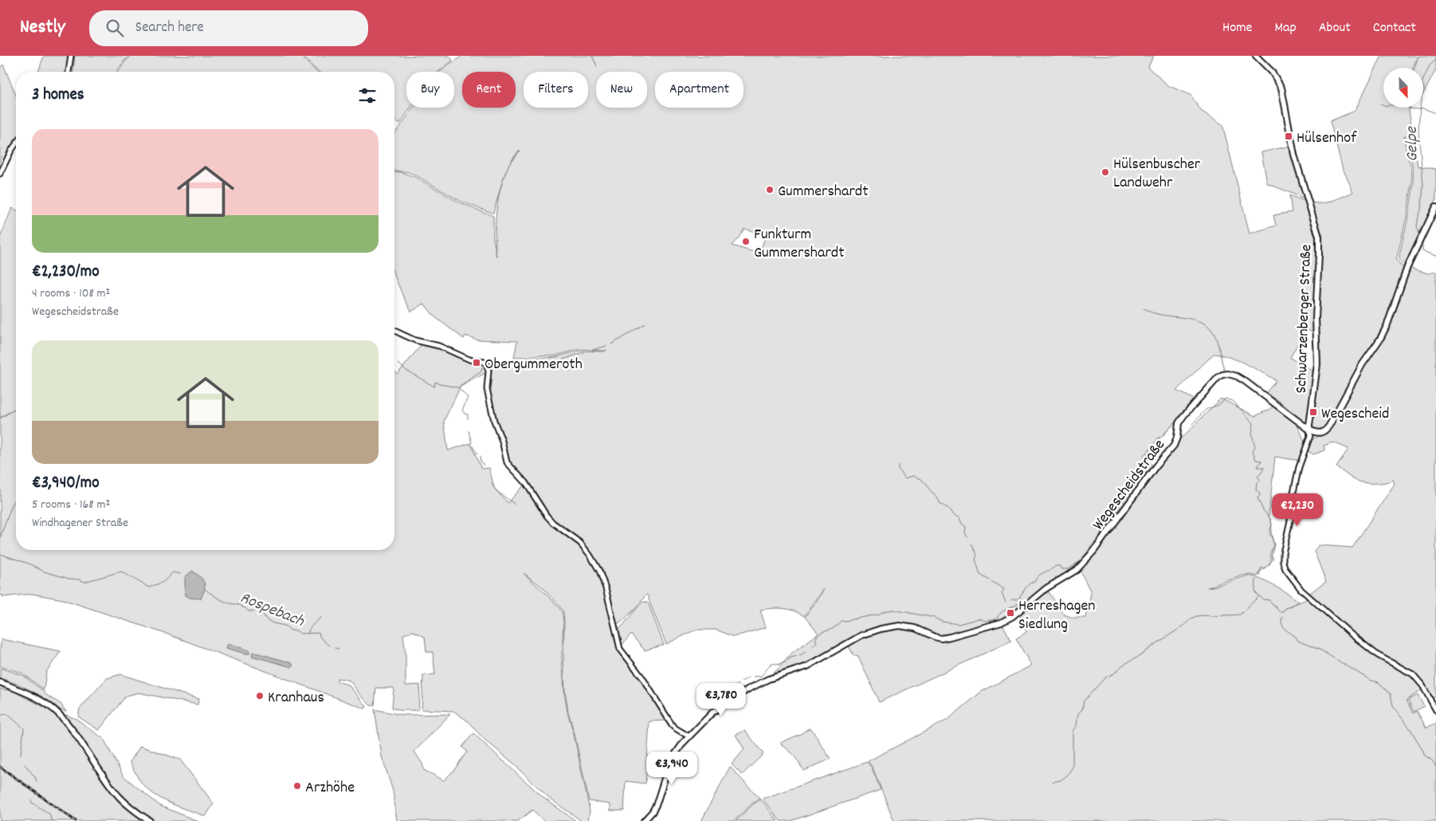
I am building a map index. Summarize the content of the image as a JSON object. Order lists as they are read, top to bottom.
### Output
{
  "streets": {
    "main road": ["Schwarzenberger Straße", "Wegescheidstraße"]
  },
  "crossings": [
    ["Schwarzenberger Straße", "Wegescheidstraße"]
  ],
  "water": ["Gelpe", "Rospebach"],
  "places": {
    "transit": [
      "Hülsenhof",
      "Obergummeroth",
      "Wegescheid",
      "Herreshagen Siedlung"
    ],
    "other": [
      "Hülsenbuscher Landwehr",
      "Gummershardt",
      "Funkturm Gummershardt",
      "Kranhaus",
      "Arzhöhe"
    ]
  },
  "north": "bottom",
  "page": {
    "header": "Nestly",
    "search": "Search here",
    "nav": [
      "Home",
      "Map",
      "About",
      "Contact"
    ],
    "chip": [
      "Buy",
      "Rent",
      "Filters",
      "New",
      "Apartment"
    ],
    "heading": "3 homes",
    "list": [
      {
        "name": "€2,230/mo",
        "note": "4 rooms · 108 m² · Wegescheidstraße"
      },
      {
        "name": "€3,940/mo",
        "note": "5 rooms · 168 m² · Windhagener Straße"
      }
    ],
    "price": ["€2,230", "€3,780", "€3,940"]
  }
}
